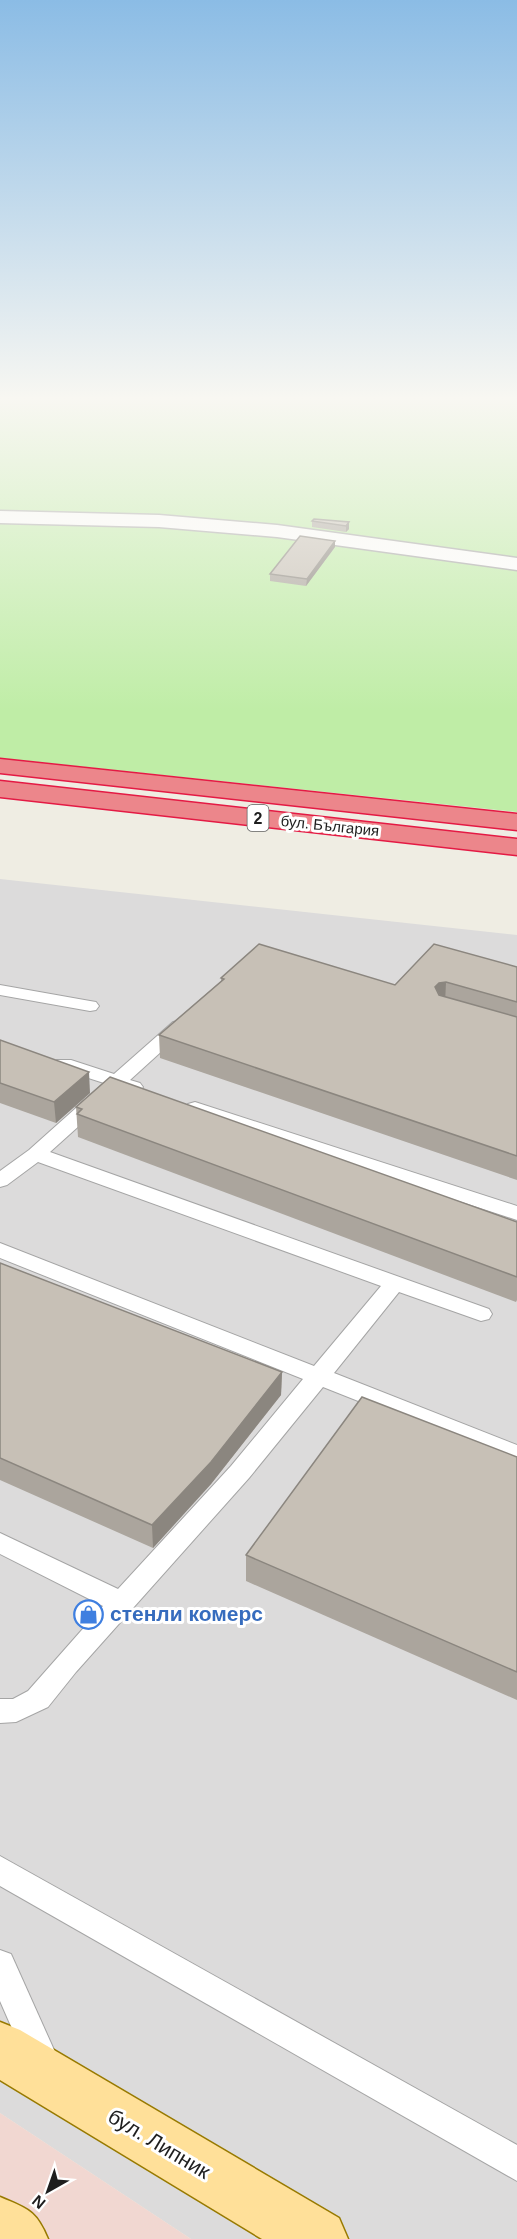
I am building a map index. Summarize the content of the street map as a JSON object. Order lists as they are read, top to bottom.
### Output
{
  "streets": {
    "highway": ["2", "бул. България"],
    "main road": ["бул. Липник"]
  },
  "places": {
    "shop": ["стенли комерс"]
  },
  "north": "bottom left"
}
